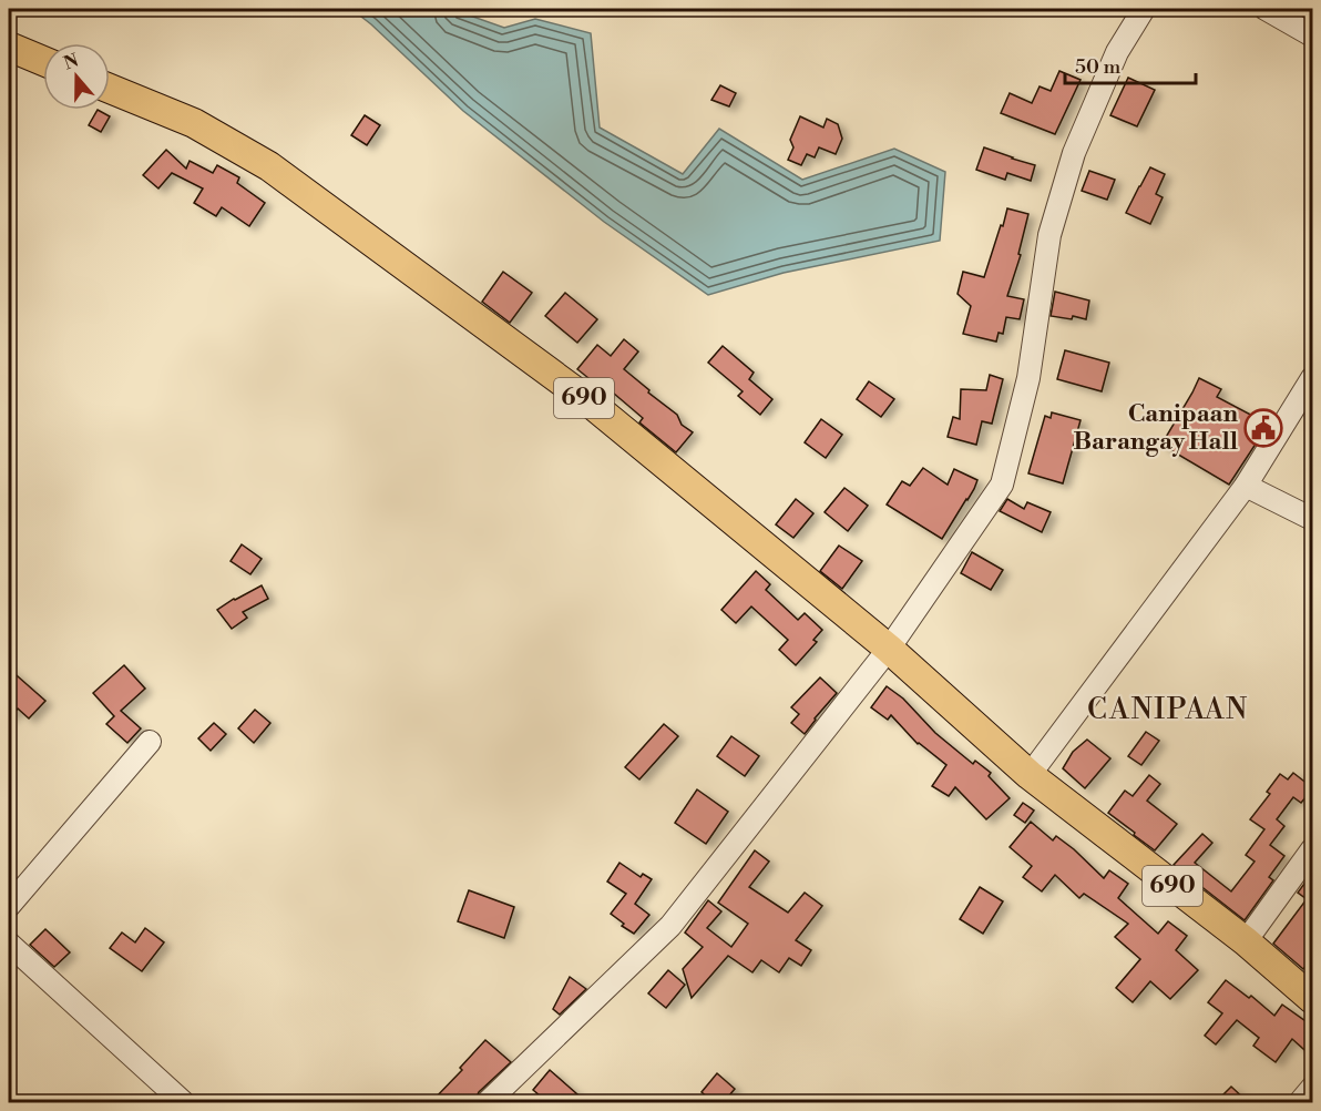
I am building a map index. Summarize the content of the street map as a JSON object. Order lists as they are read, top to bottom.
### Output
{
  "streets": {
    "main road": ["690"]
  },
  "districts": ["CANIPAAN"],
  "places": {
    "public building": ["Canipaan Barangay Hall"]
  },
  "scale_bar": "50 m",
  "north": "top"
}
